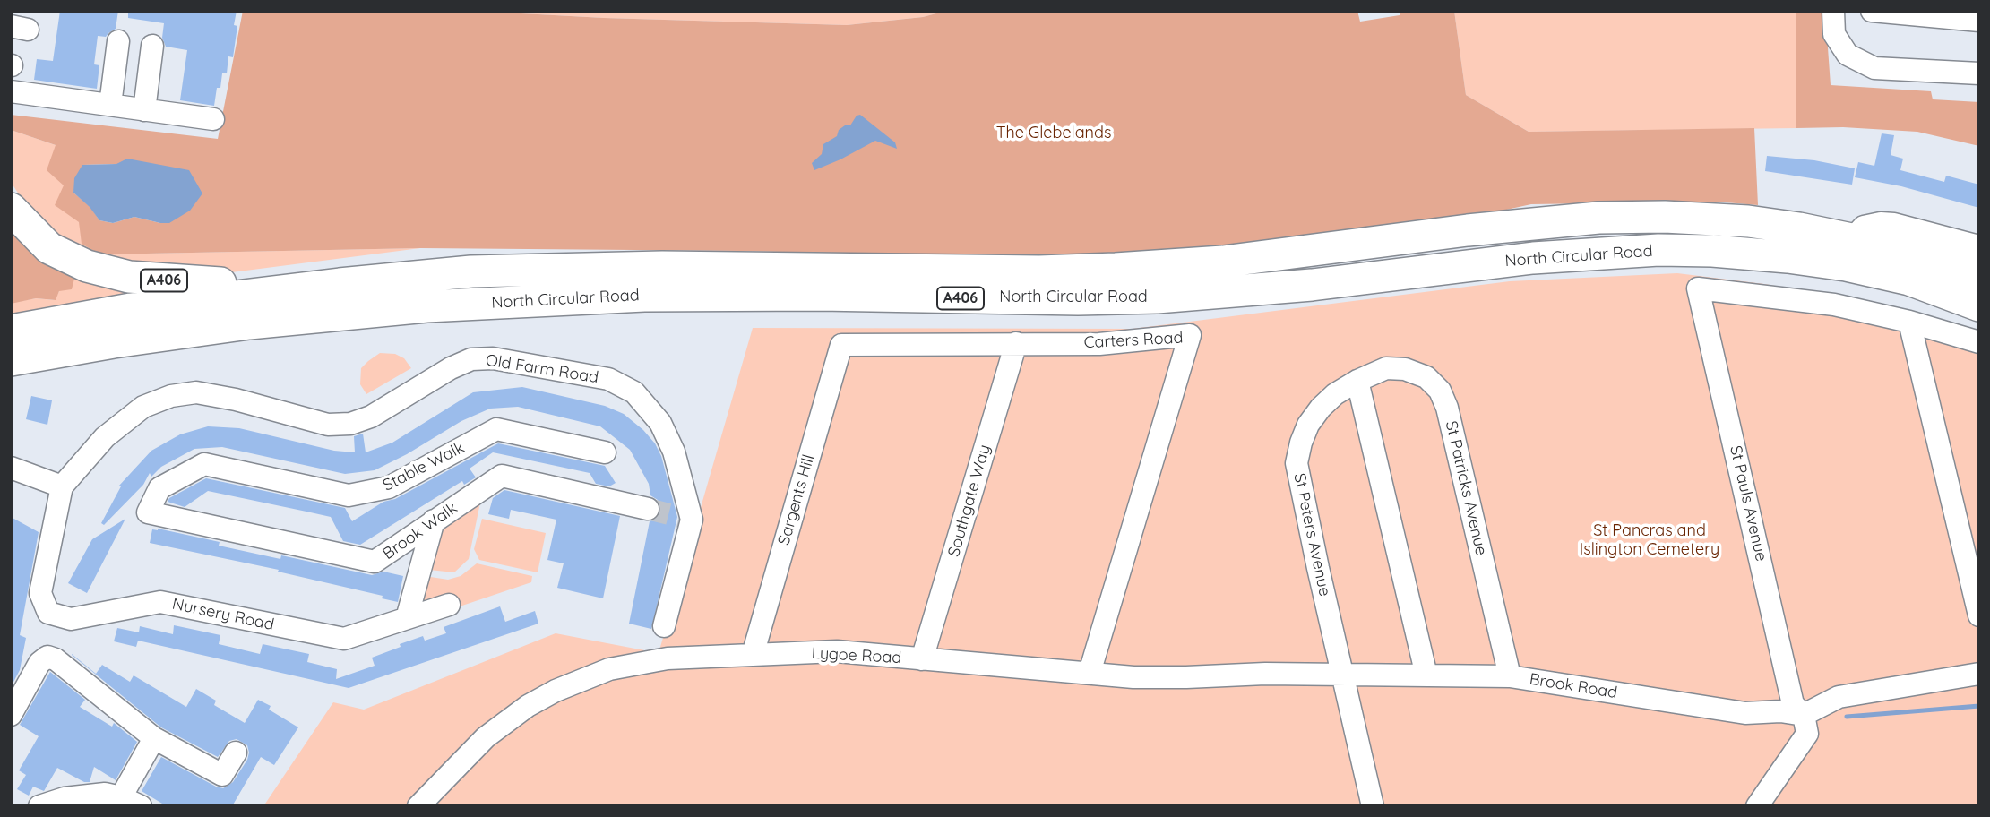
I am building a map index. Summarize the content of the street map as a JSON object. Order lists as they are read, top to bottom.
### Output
{
  "streets": {
    "highway": ["North Circular Road", "A406"],
    "street": [
      "Carters Road",
      "Old Farm Road",
      "Stable Walk",
      "St Patricks Avenue",
      "Sargents Hill",
      "Southgate Way",
      "St Pauls Avenue",
      "Brook Walk",
      "St Peters Avenue",
      "Nursery Road",
      "Lygoe Road",
      "Brook Road"
    ]
  },
  "crossings": [
    ["North Circular Road", "A406"],
    ["Carters Road", "Sargents Hill"],
    ["Carters Road", "Southgate Way"],
    ["Carters Road", "Lygoe Road"],
    ["Old Farm Road", "Nursery Road"],
    ["Stable Walk", "Brook Walk"],
    ["St Patricks Avenue", "St Peters Avenue"],
    ["St Patricks Avenue", "Brook Road"],
    ["Sargents Hill", "Lygoe Road"],
    ["Southgate Way", "Lygoe Road"],
    ["St Pauls Avenue", "Brook Road"],
    ["St Peters Avenue", "Lygoe Road"],
    ["St Peters Avenue", "Brook Road"],
    ["Lygoe Road", "Brook Road"]
  ],
  "parks": ["The Glebelands", "St Pancras and Islington Cemetery"]
}
